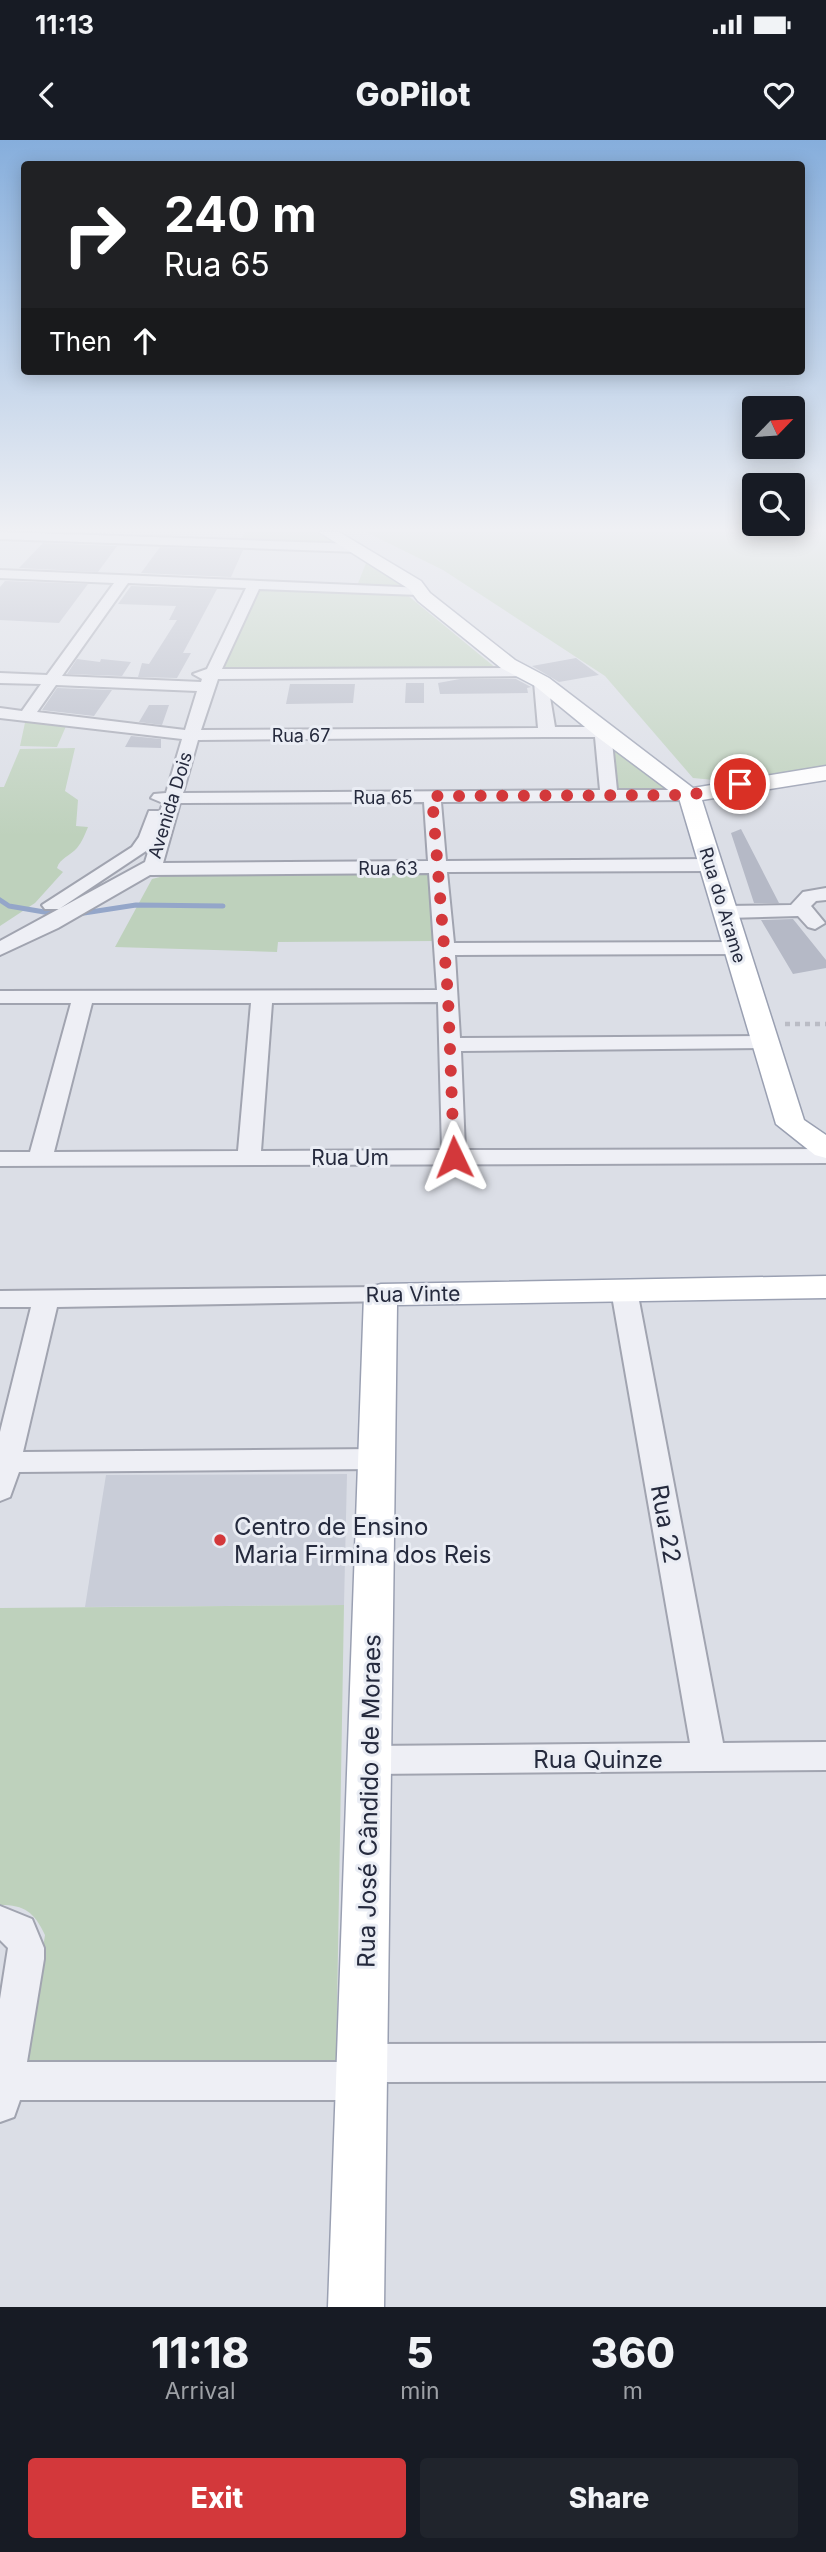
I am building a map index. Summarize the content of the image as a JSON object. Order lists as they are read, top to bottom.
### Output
{
  "streets": {
    "main road": ["Rua do Arame", "Rua Vinte", "Rua José Cândido de Moraes"],
    "street": [
      "Rua 67",
      "Rua 65",
      "Avenida Dois",
      "Rua 63",
      "Rua Um",
      "Rua 22",
      "Rua Quinze"
    ]
  },
  "crossings": [
    ["Rua 67", "Avenida Dois"],
    ["Rua 65", "Avenida Dois"],
    ["Rua 65", "Rua do Arame"],
    ["Avenida Dois", "Rua 63"],
    ["Rua 63", "Rua do Arame"],
    ["Rua do Arame", "Rua Um"],
    ["Rua Vinte", "Rua 22"],
    ["Rua Vinte", "Rua José Cândido de Moraes"],
    ["Rua 22", "Rua Quinze"],
    ["Rua Quinze", "Rua José Cândido de Moraes"]
  ],
  "places": ["Centro de Ensino Maria Firmina dos Reis"],
  "north": "top right",
  "page": {
    "status": "11:13",
    "header": "GoPilot",
    "turn": ["240 m", "Rua 65"],
    "then": "Then",
    "eta": [
      "11:18",
      "Arrival",
      "5",
      "min",
      "360",
      "m"
    ],
    "buttons": ["Exit", "Share"]
  }
}
